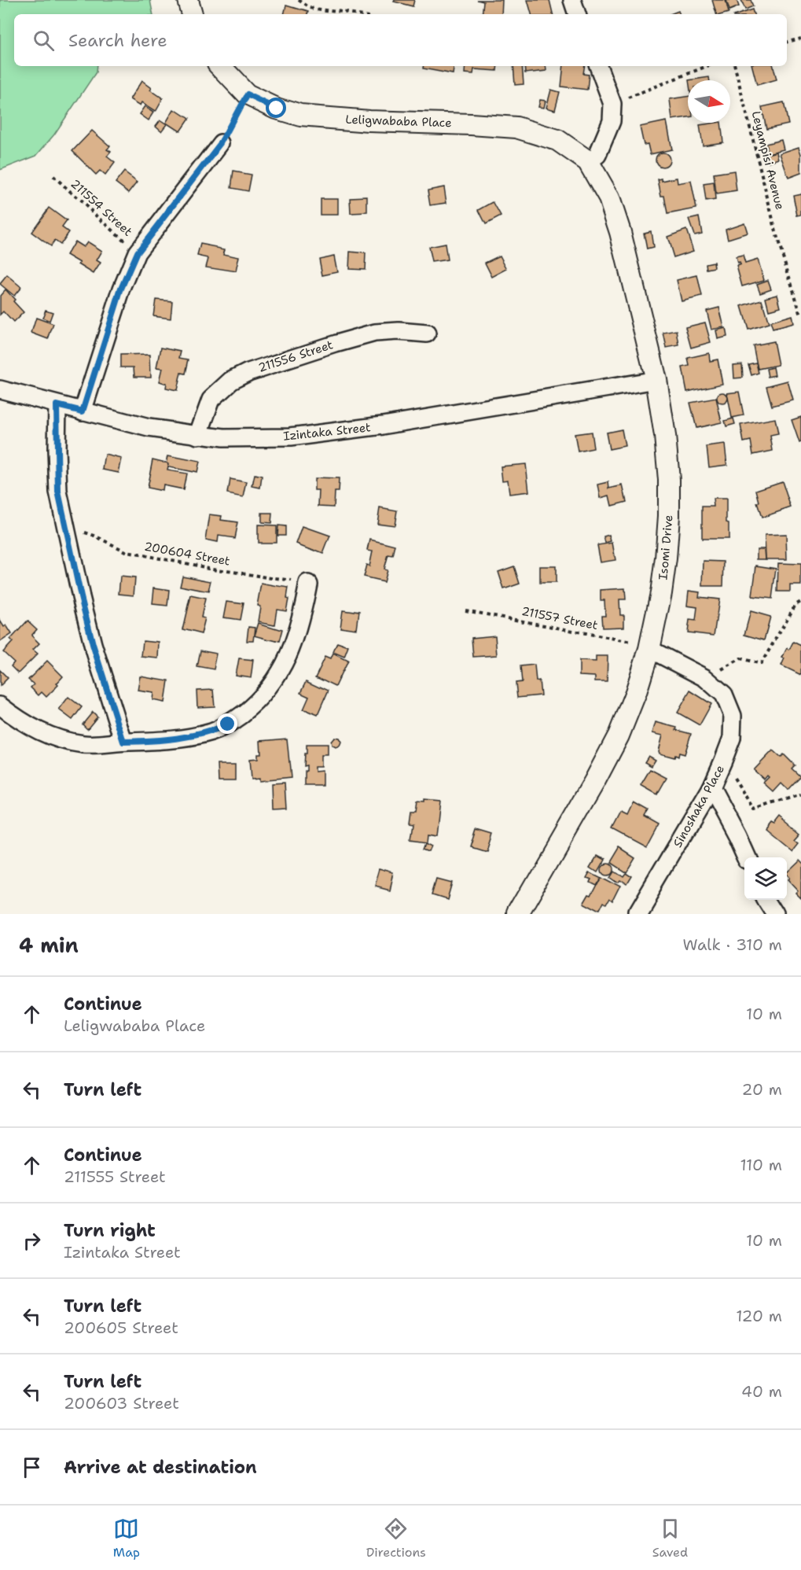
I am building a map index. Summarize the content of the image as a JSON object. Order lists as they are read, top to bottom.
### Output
{
  "streets": {
    "street": [
      "Leligwababa Place",
      "211556 Street",
      "Izintaka Street",
      "Isomi Drive",
      "Sinoshaka Place"
    ],
    "path": [
      "Leyampisi Avenue",
      "211554 Street",
      "200604 Street",
      "211557 Street"
    ]
  },
  "crossings": [
    ["Leligwababa Place", "Isomi Drive"],
    ["211556 Street", "Izintaka Street"],
    ["Izintaka Street", "Isomi Drive"],
    ["Isomi Drive", "211557 Street"],
    ["Isomi Drive", "Sinoshaka Place"],
    ["211557 Street", "Sinoshaka Place"]
  ],
  "north": "right",
  "page": {
    "search": "Search here",
    "heading": ["4 min", "Walk · 310 m"],
    "list": [
      ["Continue", "Leligwababa Place", "10 m"],
      ["Turn left", "20 m"],
      ["Continue", "211555 Street", "110 m"],
      ["Turn right", "Izintaka Street", "10 m"],
      ["Turn left", "200605 Street", "120 m"],
      ["Turn left", "200603 Street", "40 m"],
      "Arrive at destination"
    ],
    "nav": ["Map", "Directions", "Saved"]
  }
}
